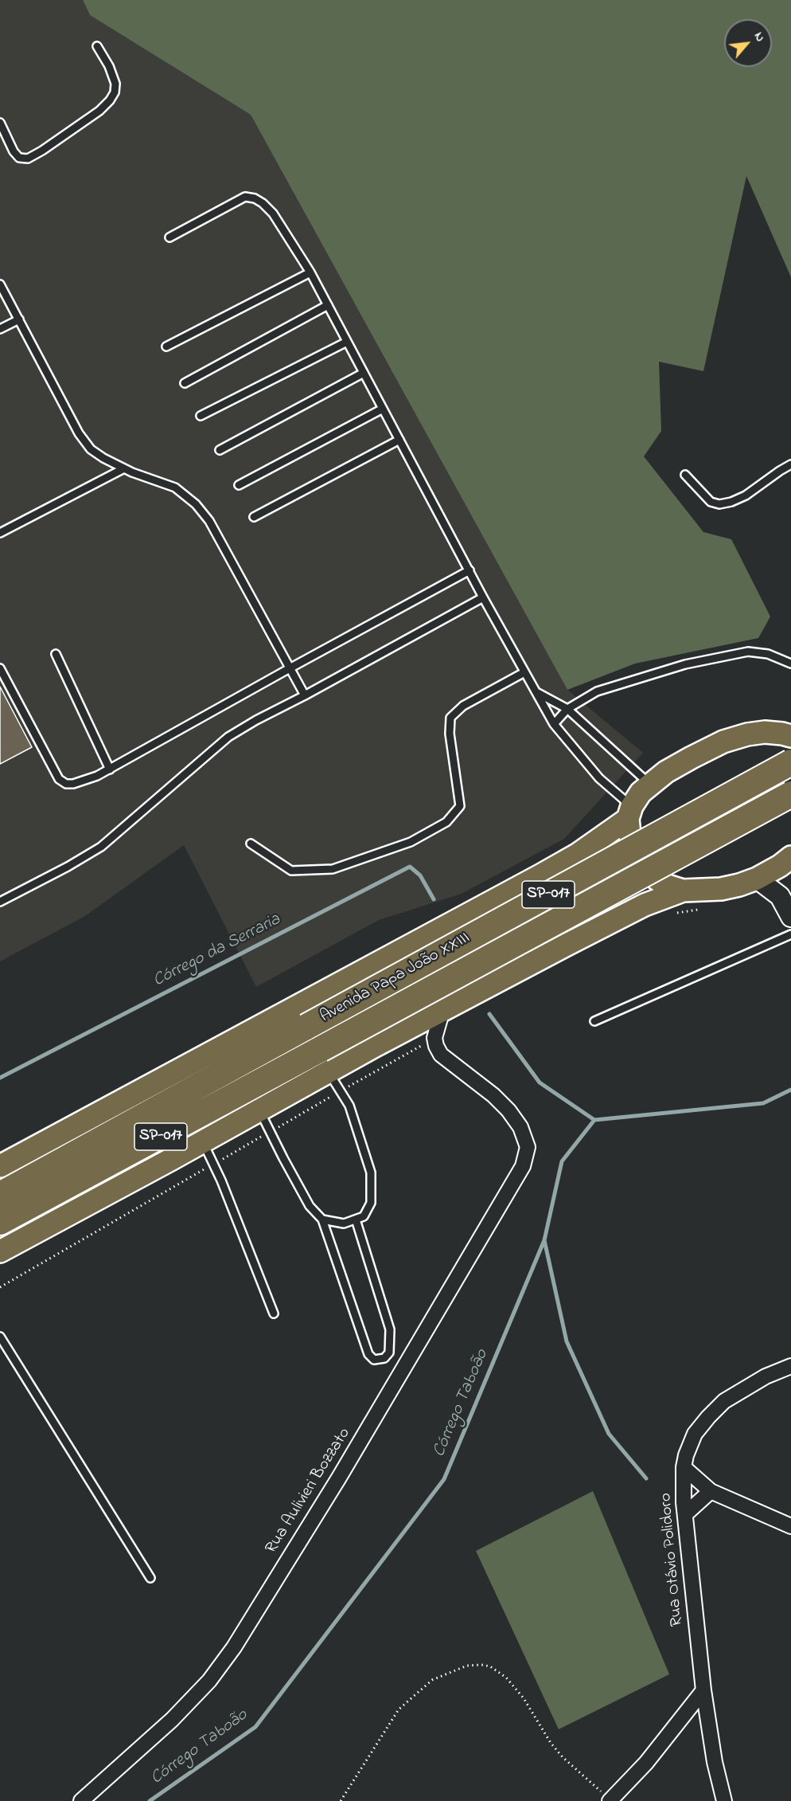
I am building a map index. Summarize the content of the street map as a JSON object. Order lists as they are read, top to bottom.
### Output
{
  "streets": {
    "highway": ["SP-017", "Avenida Papa João XXIII"],
    "street": ["Rua Aulivieri Bozzato", "Rua Otávio Polidoro"]
  },
  "water": ["Córrego da Serraria", "Córrego Taboão"],
  "north": "top right"
}
